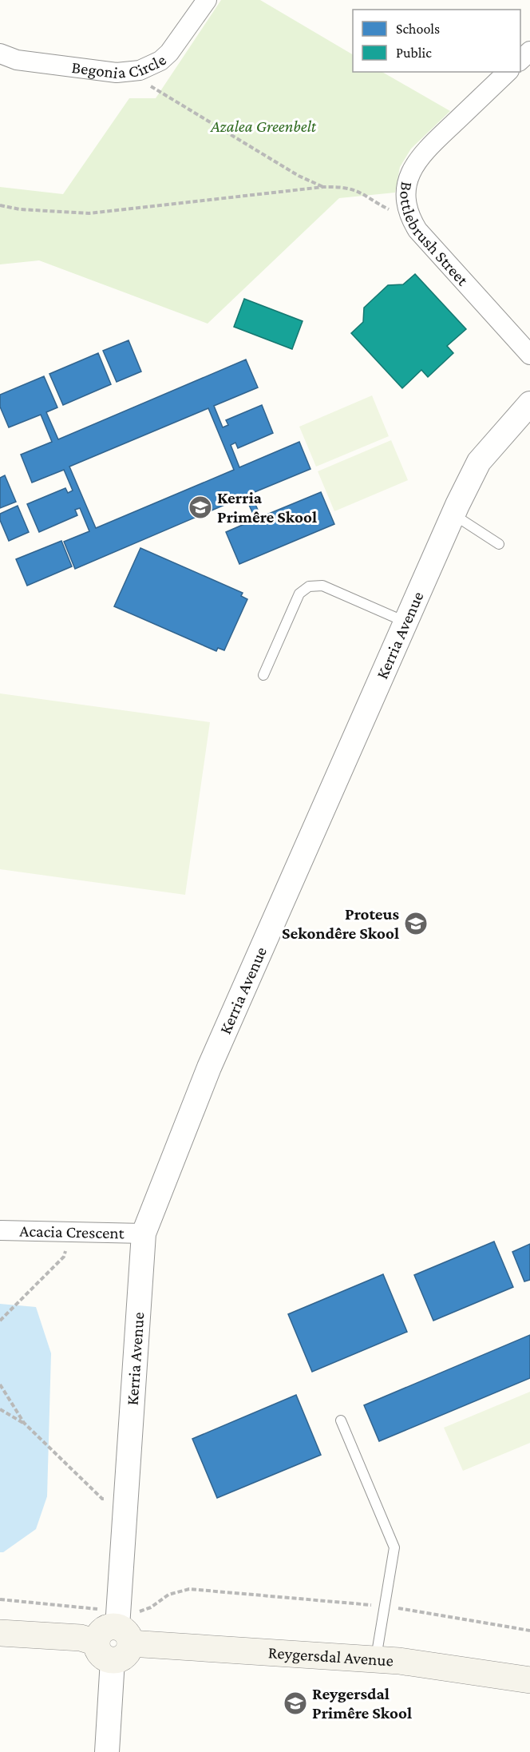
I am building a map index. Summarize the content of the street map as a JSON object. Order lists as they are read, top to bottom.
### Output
{
  "streets": {
    "main road": ["Reygersdal Avenue"],
    "street": [
      "Begonia Circle",
      "Bottlebrush Street",
      "Kerria Avenue",
      "Acacia Crescent"
    ]
  },
  "crossings": [
    ["Kerria Avenue", "Acacia Crescent"],
    ["Kerria Avenue", "Reygersdal Avenue"]
  ],
  "parks": ["Azalea Greenbelt"],
  "places": {
    "school or university": ["Kerria Primêre Skool", "Proteus Sekondêre Skool", "Reygersdal Primêre Skool"]
  },
  "legend": ["Schools", "Public"]
}
